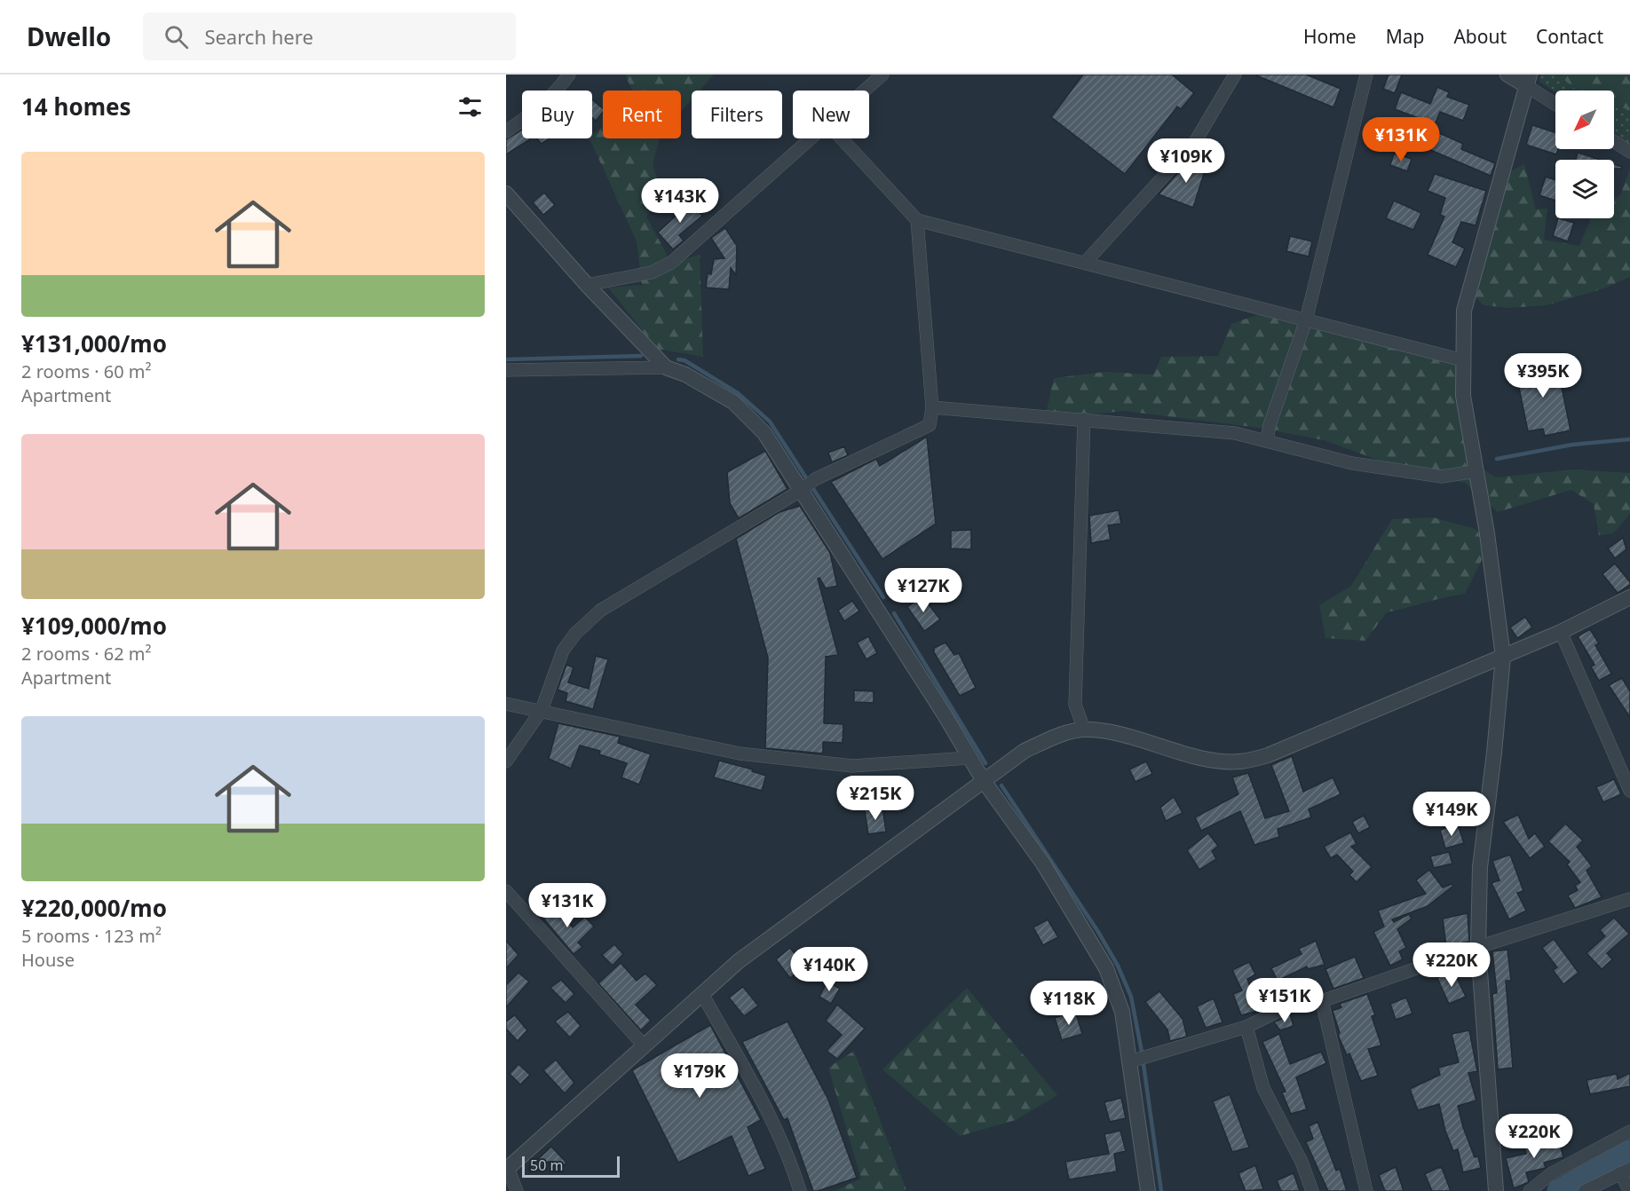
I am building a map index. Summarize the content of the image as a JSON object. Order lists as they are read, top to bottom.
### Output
{
  "scale_bar": "50 m",
  "north": "bottom left",
  "page": {
    "header": "Dwello",
    "search": "Search here",
    "nav": [
      "Home",
      "Map",
      "About",
      "Contact"
    ],
    "heading": "14 homes",
    "chip": [
      "Buy",
      "Rent",
      "Filters",
      "New"
    ],
    "price": [
      "¥131K",
      "¥109K",
      "¥143K",
      "¥395K",
      "¥127K",
      "¥215K",
      "¥149K",
      "¥131K",
      "¥220K",
      "¥140K",
      "¥151K",
      "¥118K",
      "¥179K",
      "¥220K"
    ],
    "list": [
      {
        "name": "¥131,000/mo",
        "note": "2 rooms · 60 m² · Apartment"
      },
      {
        "name": "¥109,000/mo",
        "note": "2 rooms · 62 m² · Apartment"
      },
      {
        "name": "¥220,000/mo",
        "note": "5 rooms · 123 m² · House"
      }
    ],
    "scale": "50 m"
  }
}
